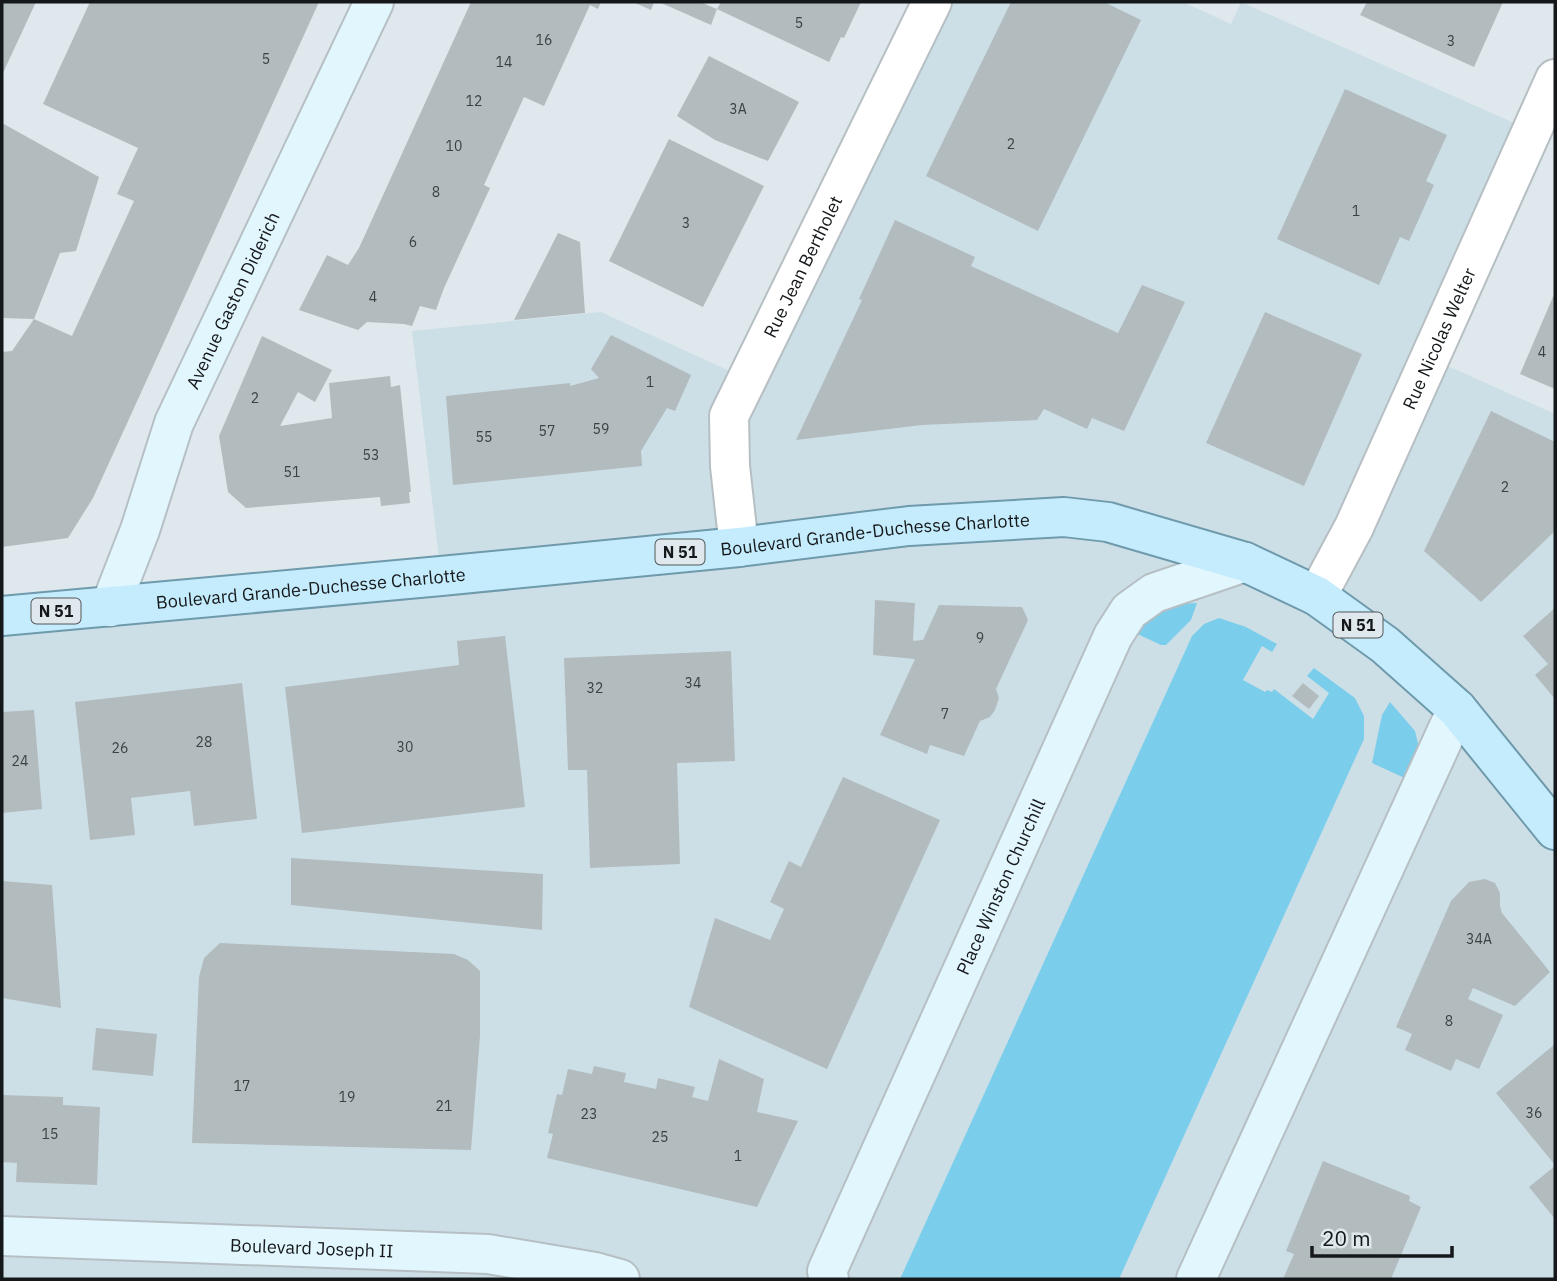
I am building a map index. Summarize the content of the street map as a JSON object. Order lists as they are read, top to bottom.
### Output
{
  "streets": {
    "main road": [
      "Avenue Gaston Diderich",
      "Boulevard Grande-Duchesse Charlotte",
      "N 51",
      "Place Winston Churchill",
      "Boulevard Joseph II"
    ],
    "street": ["Rue Jean Bertholet", "Rue Nicolas Welter"]
  },
  "crossings": [
    ["Rue Jean Bertholet", "Boulevard Grande-Duchesse Charlotte"],
    ["Avenue Gaston Diderich", "Boulevard Grande-Duchesse Charlotte"],
    ["Rue Nicolas Welter", "Boulevard Grande-Duchesse Charlotte"],
    ["Boulevard Grande-Duchesse Charlotte", "Place Winston Churchill"]
  ],
  "house_numbers": [
    "5",
    "16",
    "3",
    "5",
    "14",
    "12",
    "3A",
    "2",
    "10",
    "8",
    "1",
    "3",
    "6",
    "4",
    "4",
    "1",
    "2",
    "59",
    "57",
    "55",
    "53",
    "51",
    "2",
    "9",
    "34",
    "32",
    "7",
    "28",
    "30",
    "26",
    "24",
    "34A",
    "8",
    "17",
    "19",
    "21",
    "36",
    "23",
    "15",
    "25",
    "1"
  ],
  "scale_bar": "20 m"
}
